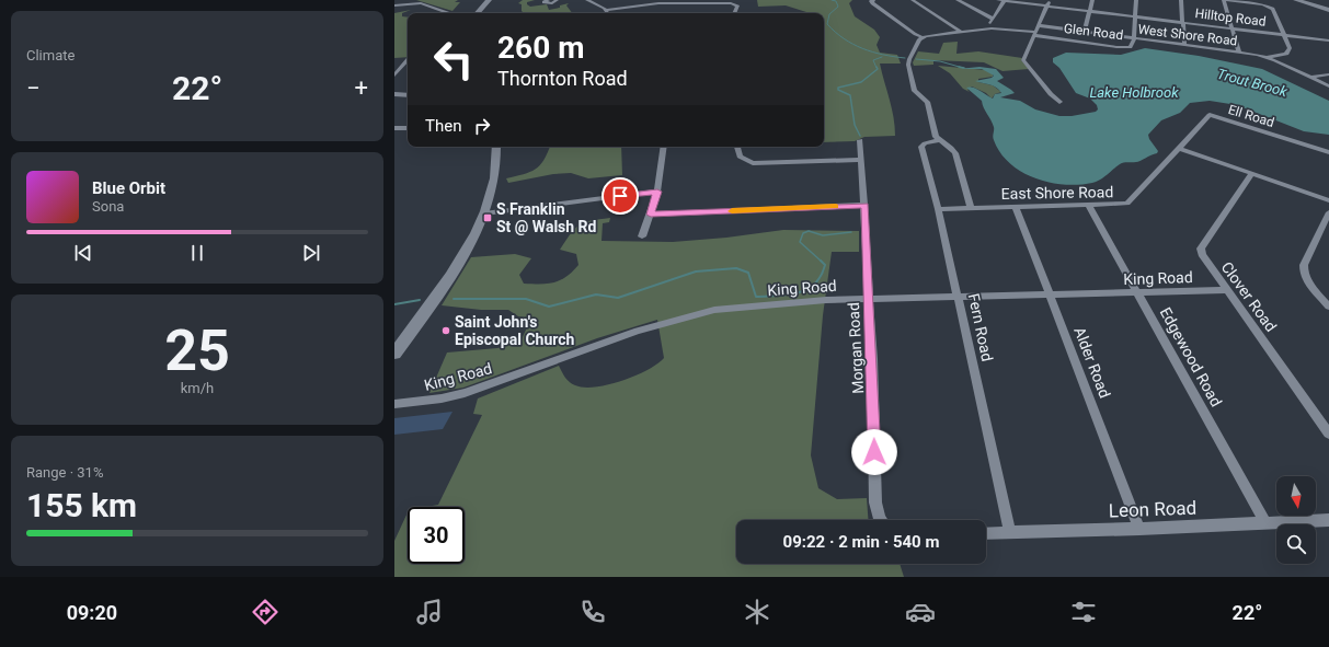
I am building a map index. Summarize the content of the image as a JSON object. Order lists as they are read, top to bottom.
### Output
{
  "streets": {
    "street": [
      "Hilltop Road",
      "Glen Road",
      "West Shore Road",
      "Ell Road",
      "East Shore Road",
      "King Road",
      "Clover Road",
      "Fern Road",
      "Morgan Road",
      "Edgewood Road",
      "Alder Road",
      "Leon Road"
    ]
  },
  "crossings": [
    ["Hilltop Road", "Glen Road"],
    ["Glen Road", "West Shore Road"],
    ["Ell Road", "East Shore Road"],
    ["East Shore Road", "Fern Road"],
    ["East Shore Road", "Edgewood Road"],
    ["East Shore Road", "Alder Road"],
    ["King Road", "Clover Road"],
    ["King Road", "Fern Road"],
    ["King Road", "Morgan Road"],
    ["King Road", "Edgewood Road"],
    ["King Road", "Alder Road"],
    ["Fern Road", "Leon Road"],
    ["Edgewood Road", "Leon Road"],
    ["Alder Road", "Leon Road"]
  ],
  "water": ["Trout Brook", "Lake Holbrook"],
  "places": {
    "transit": ["S Franklin St @ Walsh Rd"],
    "other": ["Saint John's Episcopal Church"]
  },
  "north": "bottom",
  "page": {
    "tile": [
      "Climate",
      ["25", "km/h"],
      ["Range · 31%", "155 km"]
    ],
    "turn": ["260 m", "Thornton Road"],
    "heat": ["−", "22°", "+"],
    "then": "Then",
    "song": ["Blue Orbit", "Sona"],
    "limit": "30",
    "trip": "09:22 · 2 min · 540 m",
    "tabs": ["09:20", "22°"]
  }
}
